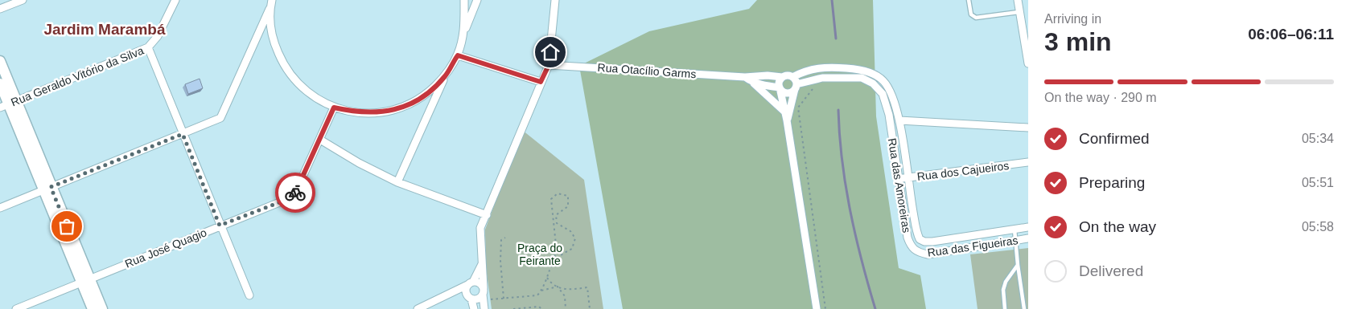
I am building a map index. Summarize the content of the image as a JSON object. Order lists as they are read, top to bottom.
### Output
{
  "streets": {
    "street": [
      "Rua Otacílio Garms",
      "Rua Geraldo Vitório da Silva",
      "Rua dos Cajueiros",
      "Rua das Amoreiras",
      "Rua das Figueiras",
      "Rua José Quagio"
    ]
  },
  "crossings": [
    ["Rua Otacílio Garms", "Rua das Amoreiras"],
    ["Rua dos Cajueiros", "Rua das Amoreiras"],
    ["Rua das Amoreiras", "Rua das Figueiras"]
  ],
  "districts": ["Jardim Marambá"],
  "parks": ["Praça do Feirante"],
  "page": {
    "heading": ["3 min", "Arriving in", "06:06–06:11"],
    "bar": "On the way · 290 m",
    "list": [
      ["Confirmed", "05:34"],
      ["Preparing", "05:51"],
      ["On the way", "05:58"],
      "Delivered"
    ]
  }
}
